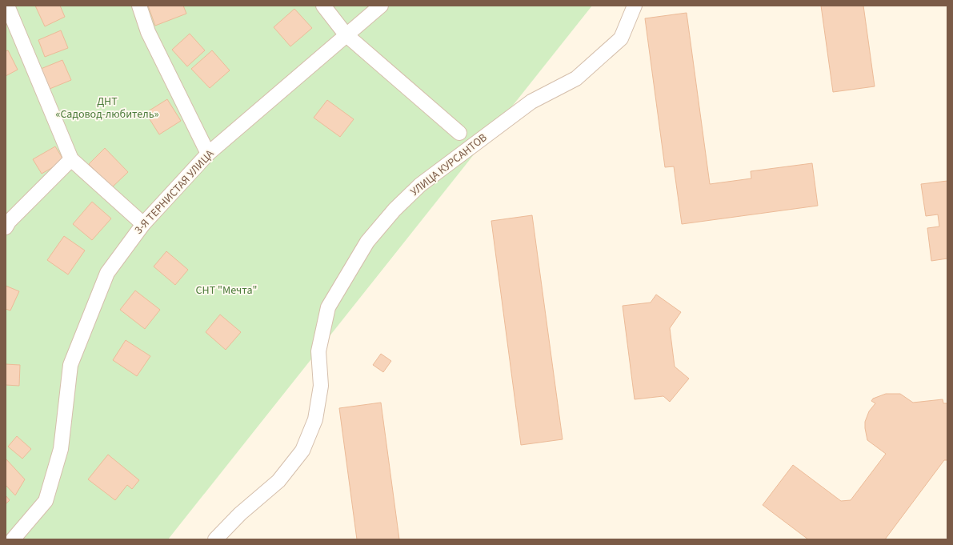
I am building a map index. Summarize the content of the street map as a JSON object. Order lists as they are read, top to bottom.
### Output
{
  "streets": {
    "street": ["УЛИЦА КУРСАНТОВ", "3-Я ТЕРНИСТАЯ УЛИЦА"]
  },
  "parks": ["ДНТ «Садовод-любитель»", "СНТ \"Мечта\""]
}
